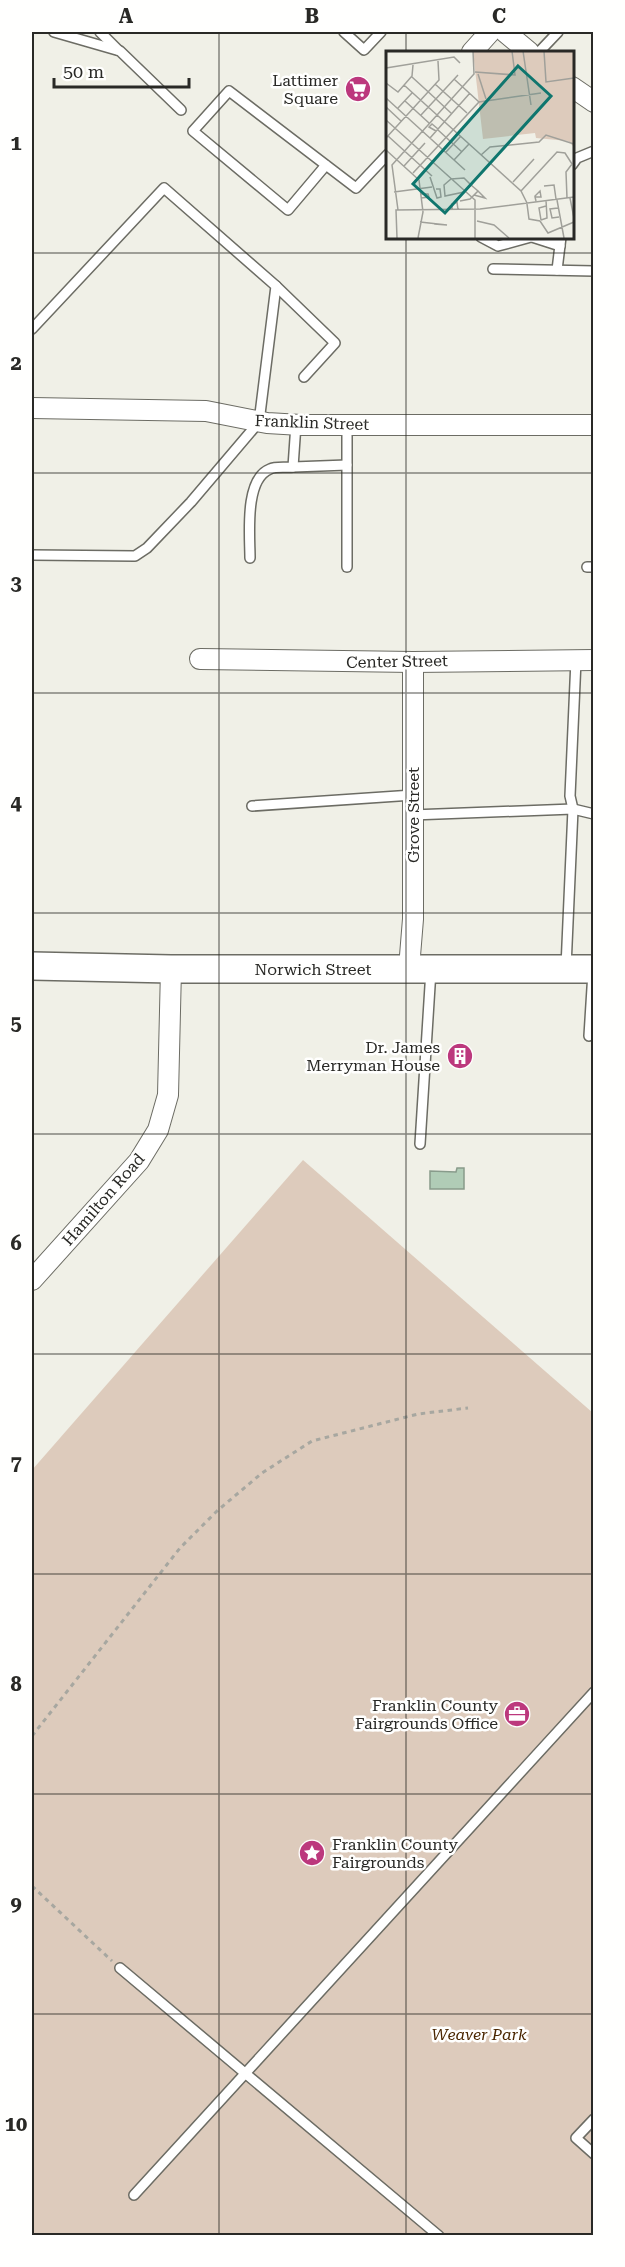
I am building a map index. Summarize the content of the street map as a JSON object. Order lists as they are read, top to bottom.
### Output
{
  "streets": {
    "main road": ["Norwich Street"],
    "street": [
      "Franklin Street",
      "Center Street",
      "Grove Street",
      "Hamilton Road"
    ]
  },
  "crossings": [
    ["Center Street", "Grove Street"],
    ["Grove Street", "Norwich Street"],
    ["Norwich Street", "Hamilton Road"]
  ],
  "parks": ["Weaver Park"],
  "places": {
    "supermarket": ["Lattimer Square"],
    "building": ["Dr. James Merryman House"],
    "office": ["Franklin County Fairgrounds Office"],
    "place": ["Franklin County Fairgrounds"]
  },
  "scale_bar": "50 m",
  "grid": {
    "columns": ["A", "B", "C"],
    "rows": [
      "1",
      "2",
      "3",
      "4",
      "5",
      "6",
      "7",
      "8",
      "9",
      "10"
    ]
  }
}
